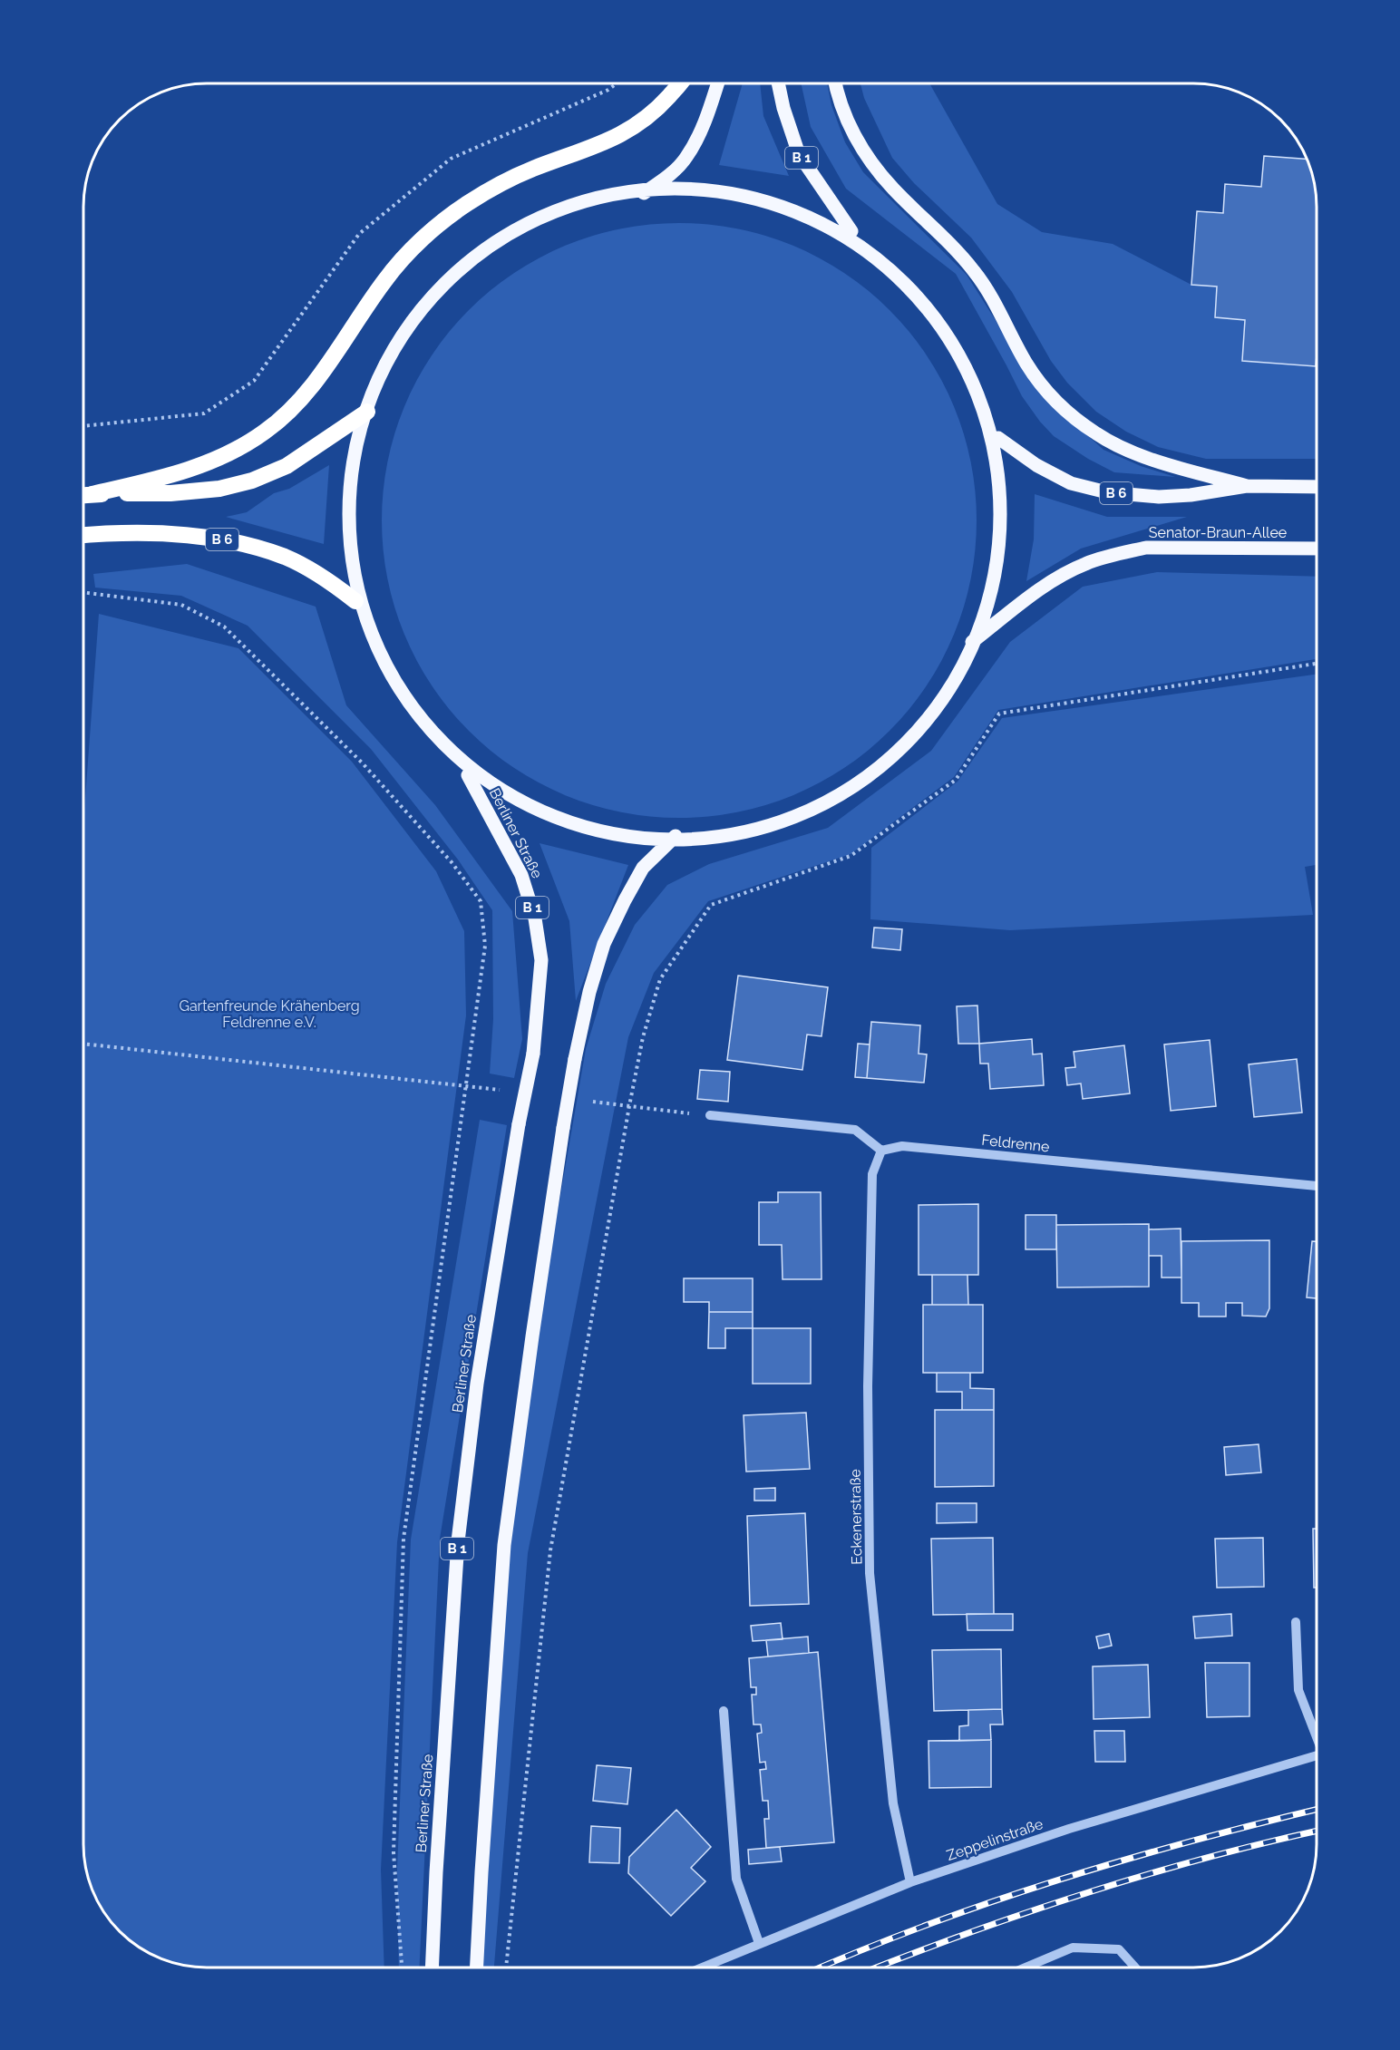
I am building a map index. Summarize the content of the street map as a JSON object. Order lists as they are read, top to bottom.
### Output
{
  "streets": {
    "highway": ["B 6"],
    "main road": ["B 1", "Senator-Braun-Allee", "Berliner Straße"],
    "street": ["Feldrenne", "Eckenerstraße", "Zeppelinstraße"]
  },
  "crossings": [
    ["Feldrenne", "Eckenerstraße"],
    ["Eckenerstraße", "Zeppelinstraße"]
  ],
  "parks": ["Gartenfreunde Krähenberg Feldrenne e.V."]
}
